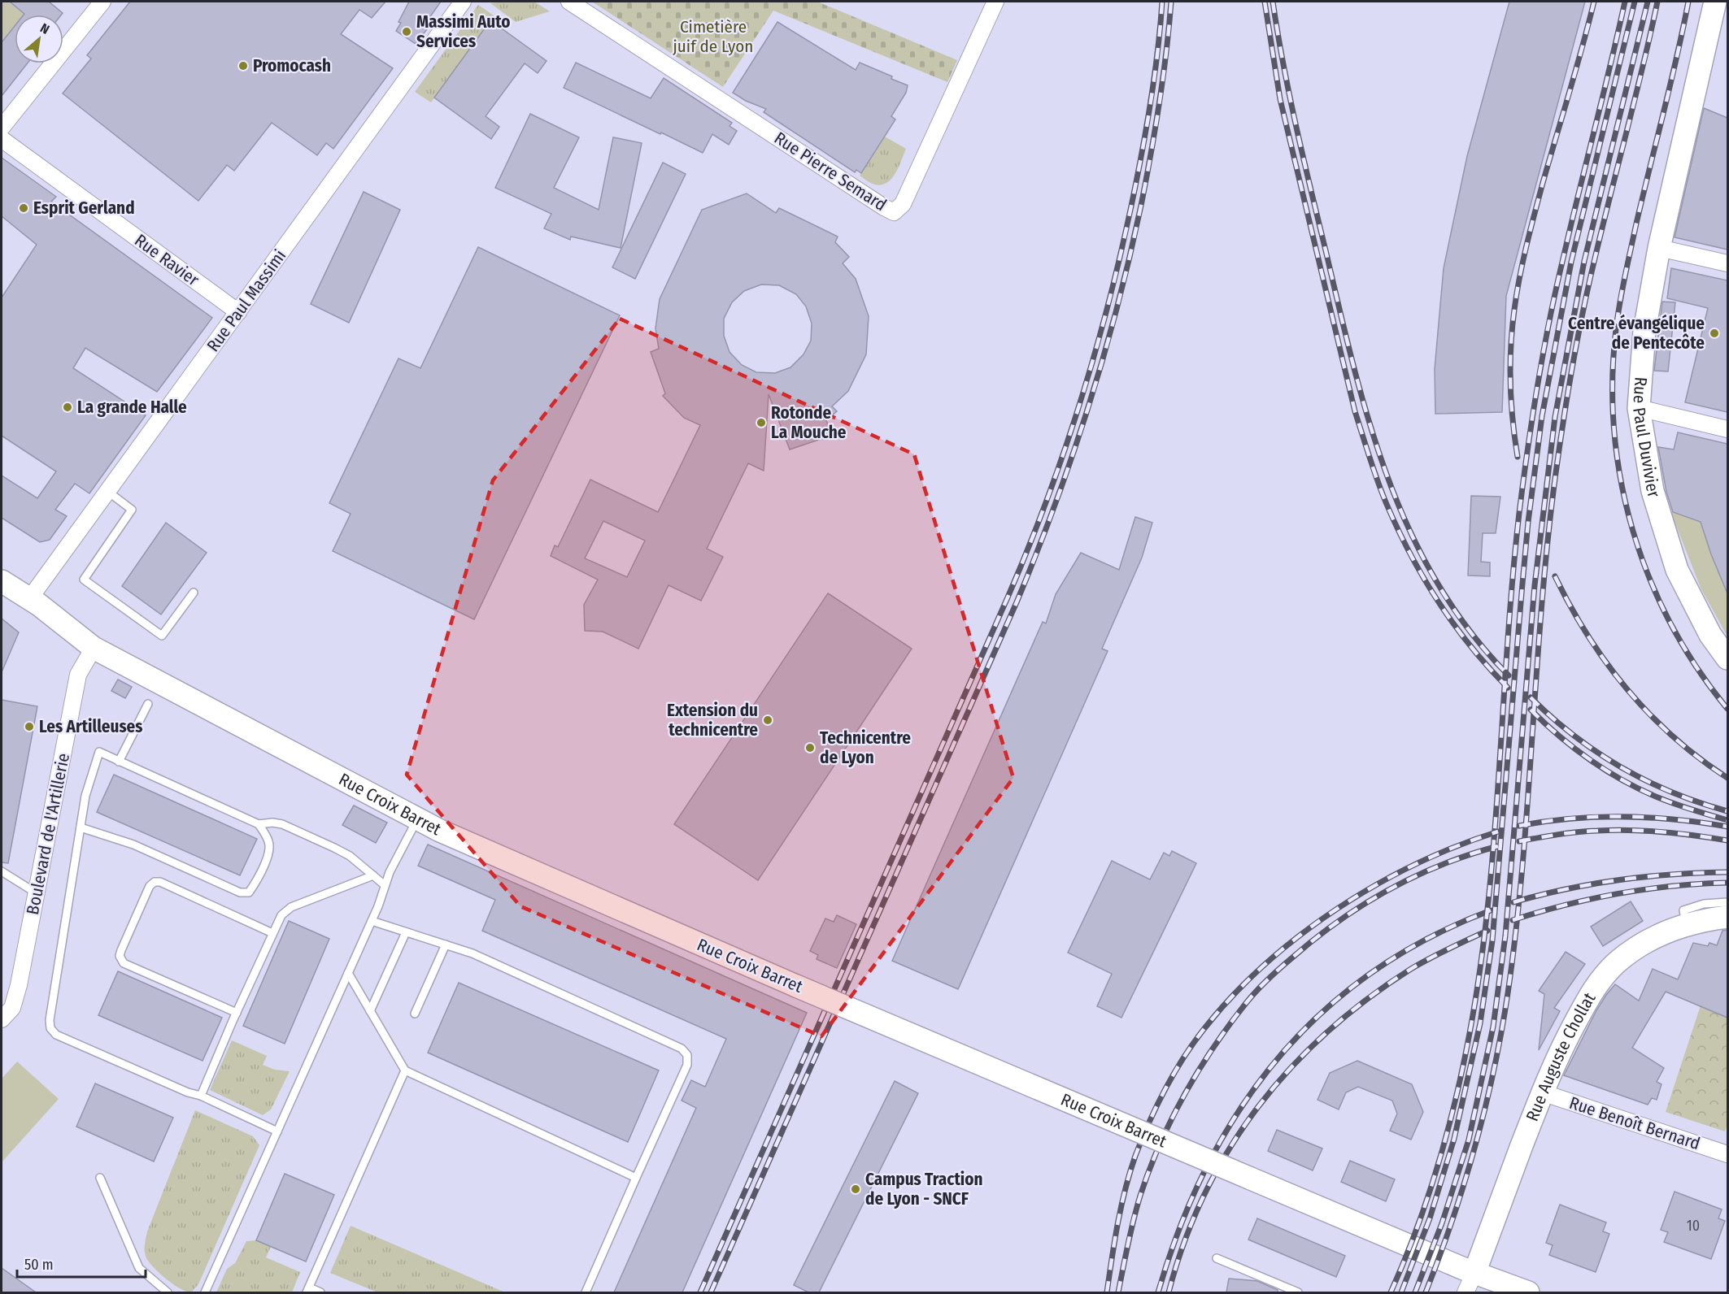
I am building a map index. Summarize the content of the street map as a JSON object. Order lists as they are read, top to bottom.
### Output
{
  "streets": {
    "street": [
      "Rue Pierre Semard",
      "Rue Ravier",
      "Rue Paul Massimi",
      "Rue Paul Duvivier",
      "Rue Croix Barret",
      "Boulevard de l'Artillerie",
      "Rue Auguste Chollat",
      "Rue Benoît Bernard"
    ]
  },
  "crossings": [
    ["Rue Ravier", "Rue Paul Massimi"],
    ["Rue Paul Massimi", "Rue Croix Barret"],
    ["Rue Croix Barret", "Boulevard de l'Artillerie"],
    ["Rue Croix Barret", "Rue Auguste Chollat"],
    ["Rue Auguste Chollat", "Rue Benoît Bernard"]
  ],
  "parks": ["Cimetière juif de Lyon"],
  "places": [
    "Massimi Auto Services",
    "Promocash",
    "Esprit Gerland",
    "Centre évangélique de Pentecôte",
    "La grande Halle",
    "Rotonde La Mouche",
    "Extension du technicentre",
    "Les Artilleuses",
    "Technicentre de Lyon",
    "Campus Traction de Lyon - SNCF"
  ],
  "house_numbers": ["10"],
  "scale_bar": "50 m",
  "north": "top right"
}
